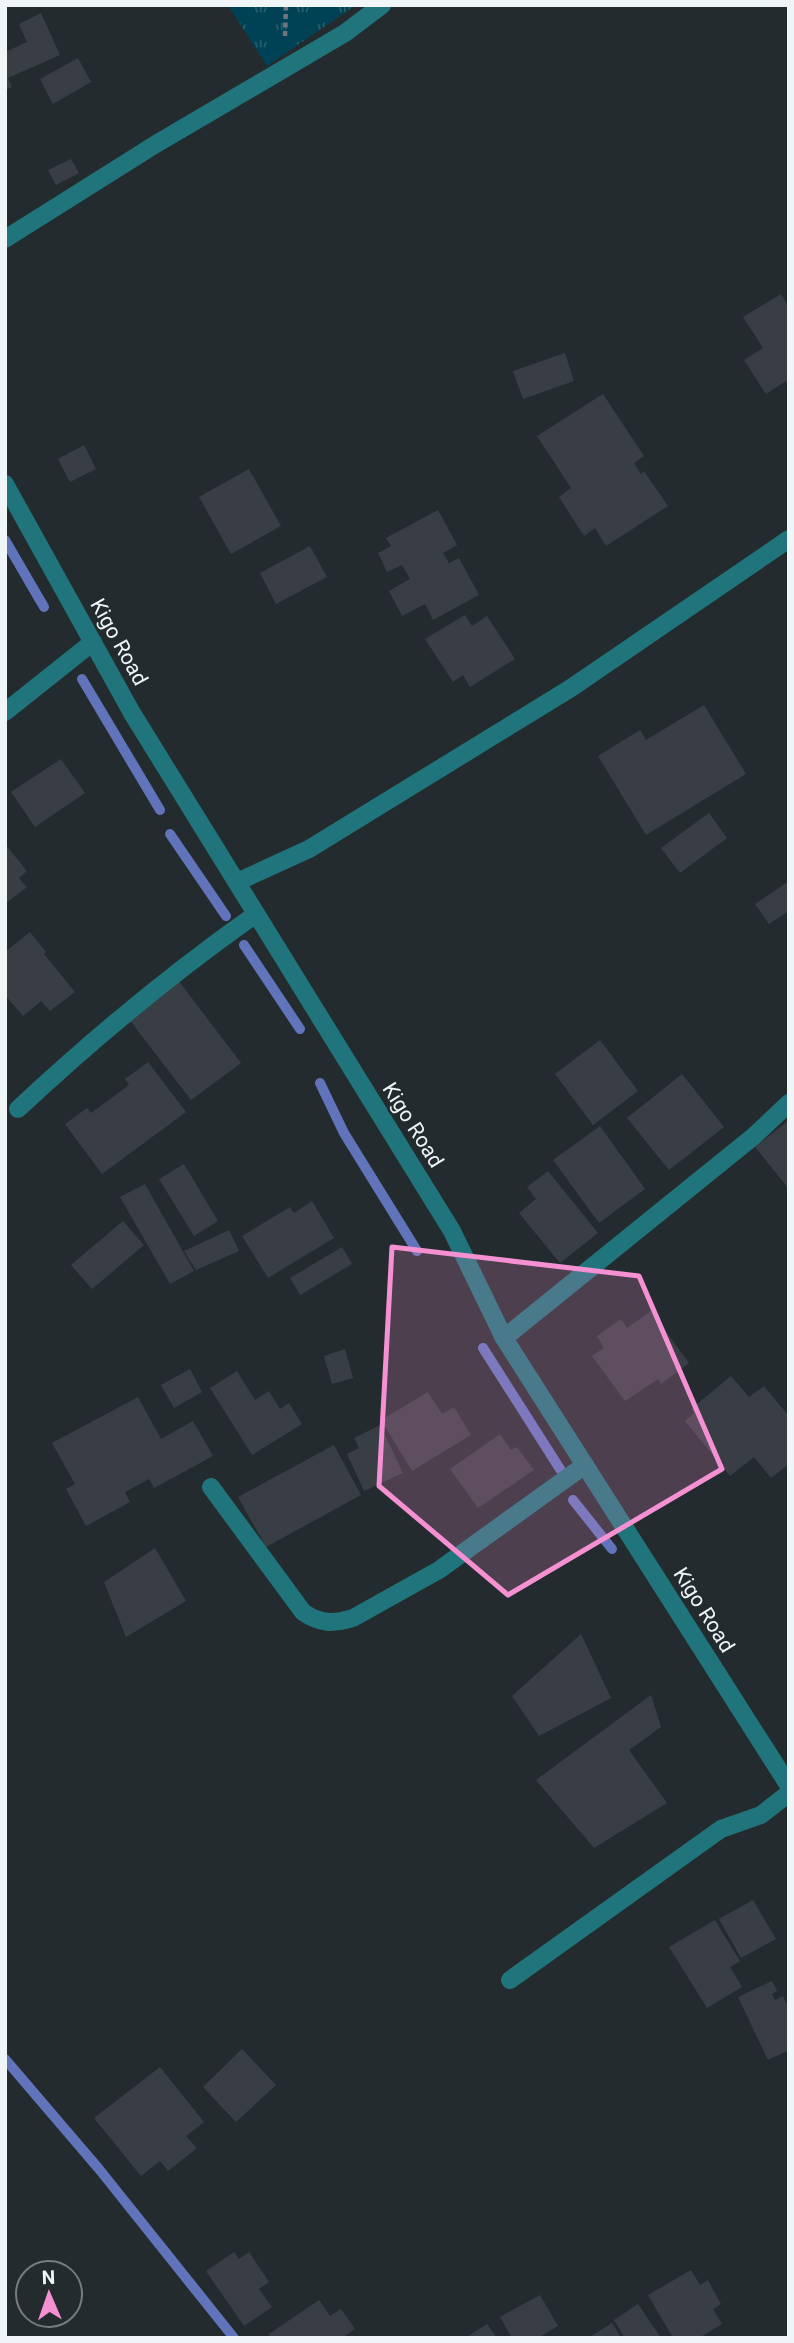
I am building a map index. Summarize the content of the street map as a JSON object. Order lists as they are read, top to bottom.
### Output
{
  "streets": {
    "street": ["Kigo Road"]
  },
  "north": "top"
}
